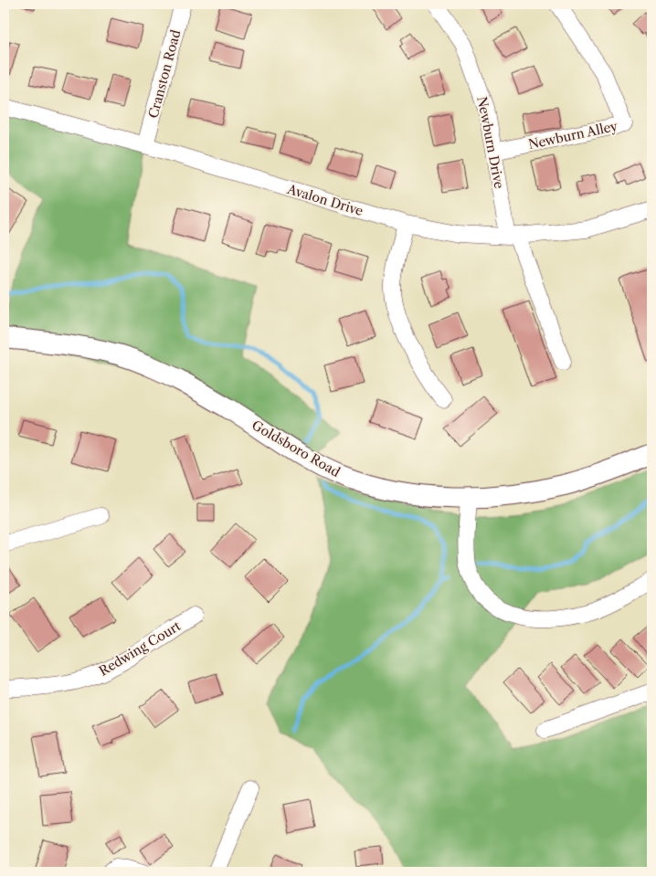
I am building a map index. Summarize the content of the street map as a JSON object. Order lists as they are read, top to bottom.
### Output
{
  "streets": {
    "main road": ["Goldsboro Road"],
    "street": [
      "Cranston Road",
      "Newburn Alley",
      "Newburn Drive",
      "Avalon Drive",
      "Redwing Court"
    ]
  },
  "crossings": [
    ["Cranston Road", "Avalon Drive"],
    ["Newburn Alley", "Newburn Drive"],
    ["Newburn Drive", "Avalon Drive"]
  ]
}
